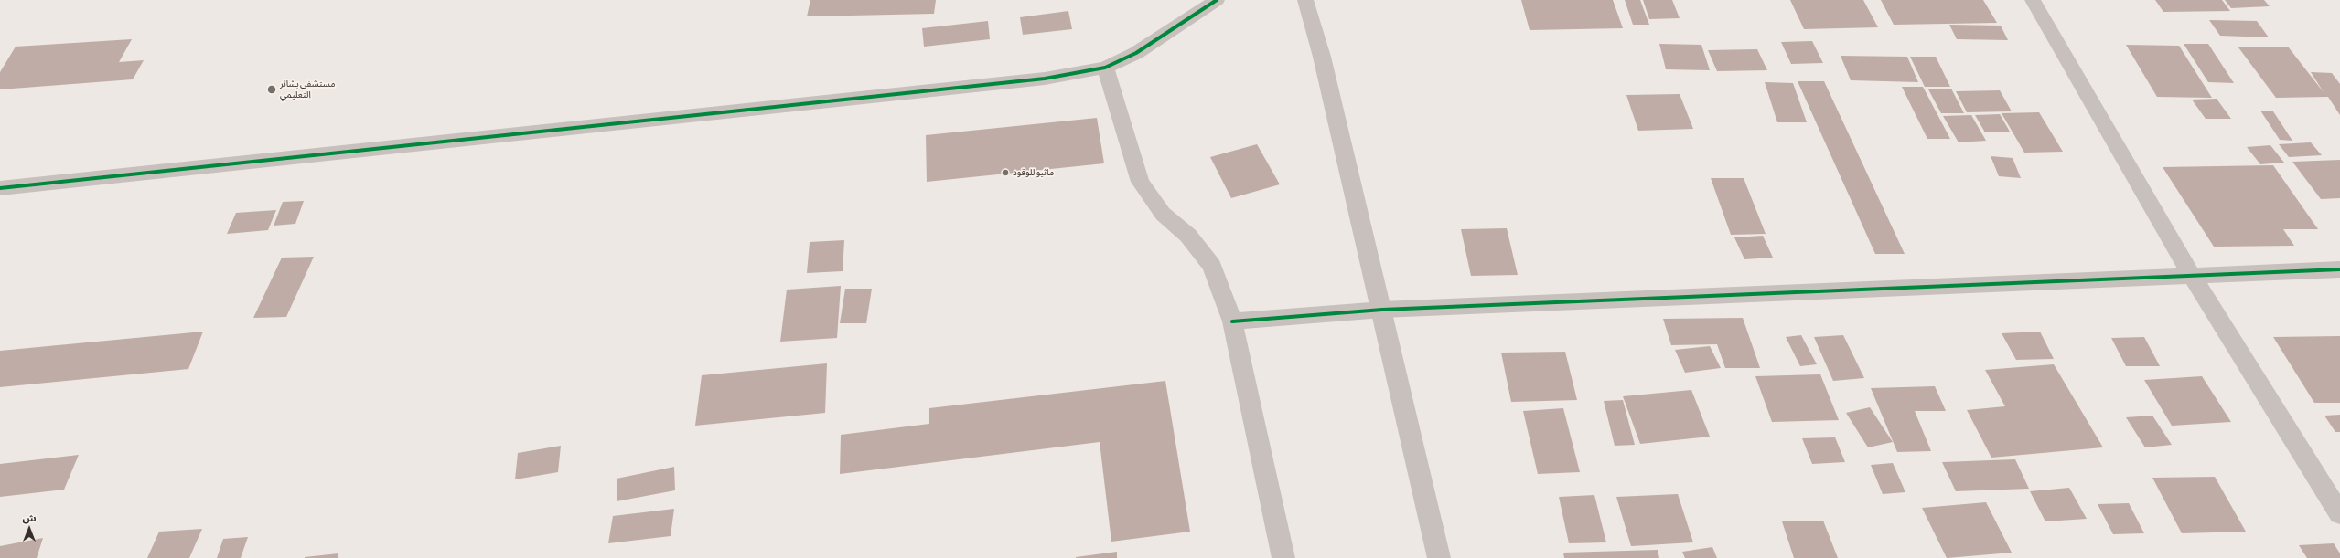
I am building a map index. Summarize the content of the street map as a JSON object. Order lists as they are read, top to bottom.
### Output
{
  "places": ["مستشفى بشائر التعليمي", "ماثيو للوقود"],
  "north": "top"
}
